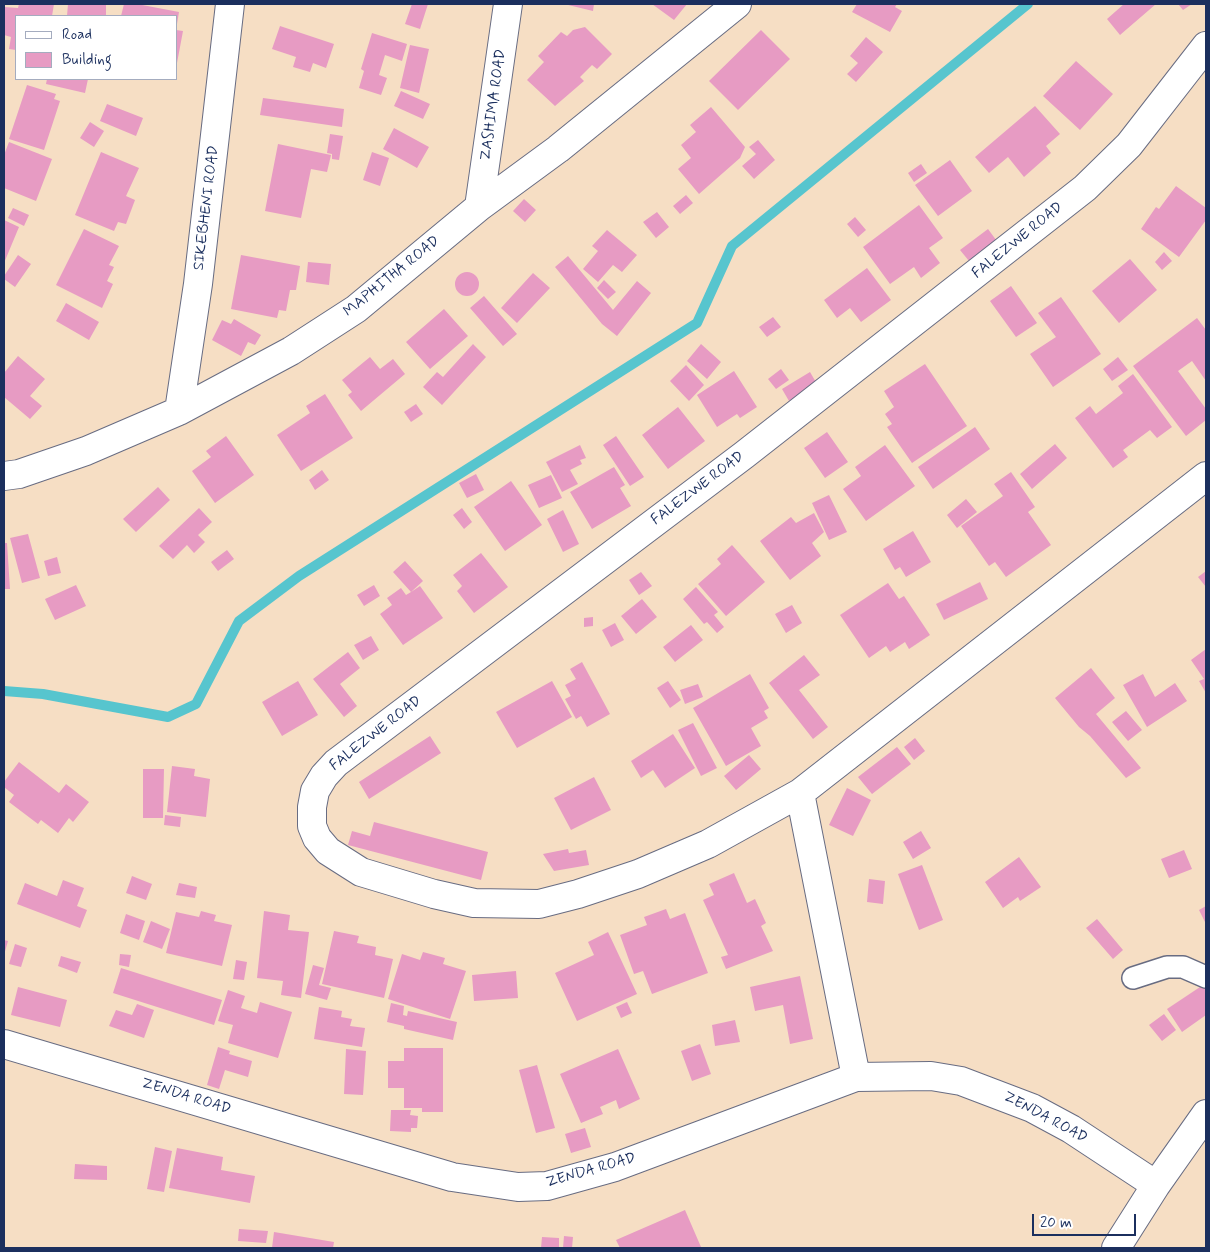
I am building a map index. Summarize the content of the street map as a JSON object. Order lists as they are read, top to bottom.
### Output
{
  "streets": {
    "street": [
      "ZASHIMA ROAD",
      "SIKEBHENI ROAD",
      "FALEZWE ROAD",
      "MAPHITHA ROAD",
      "ZENDA ROAD"
    ]
  },
  "crossings": [
    ["ZASHIMA ROAD", "MAPHITHA ROAD"],
    ["SIKEBHENI ROAD", "MAPHITHA ROAD"]
  ],
  "legend": ["Road", "Building"],
  "scale_bar": "20 m"
}
